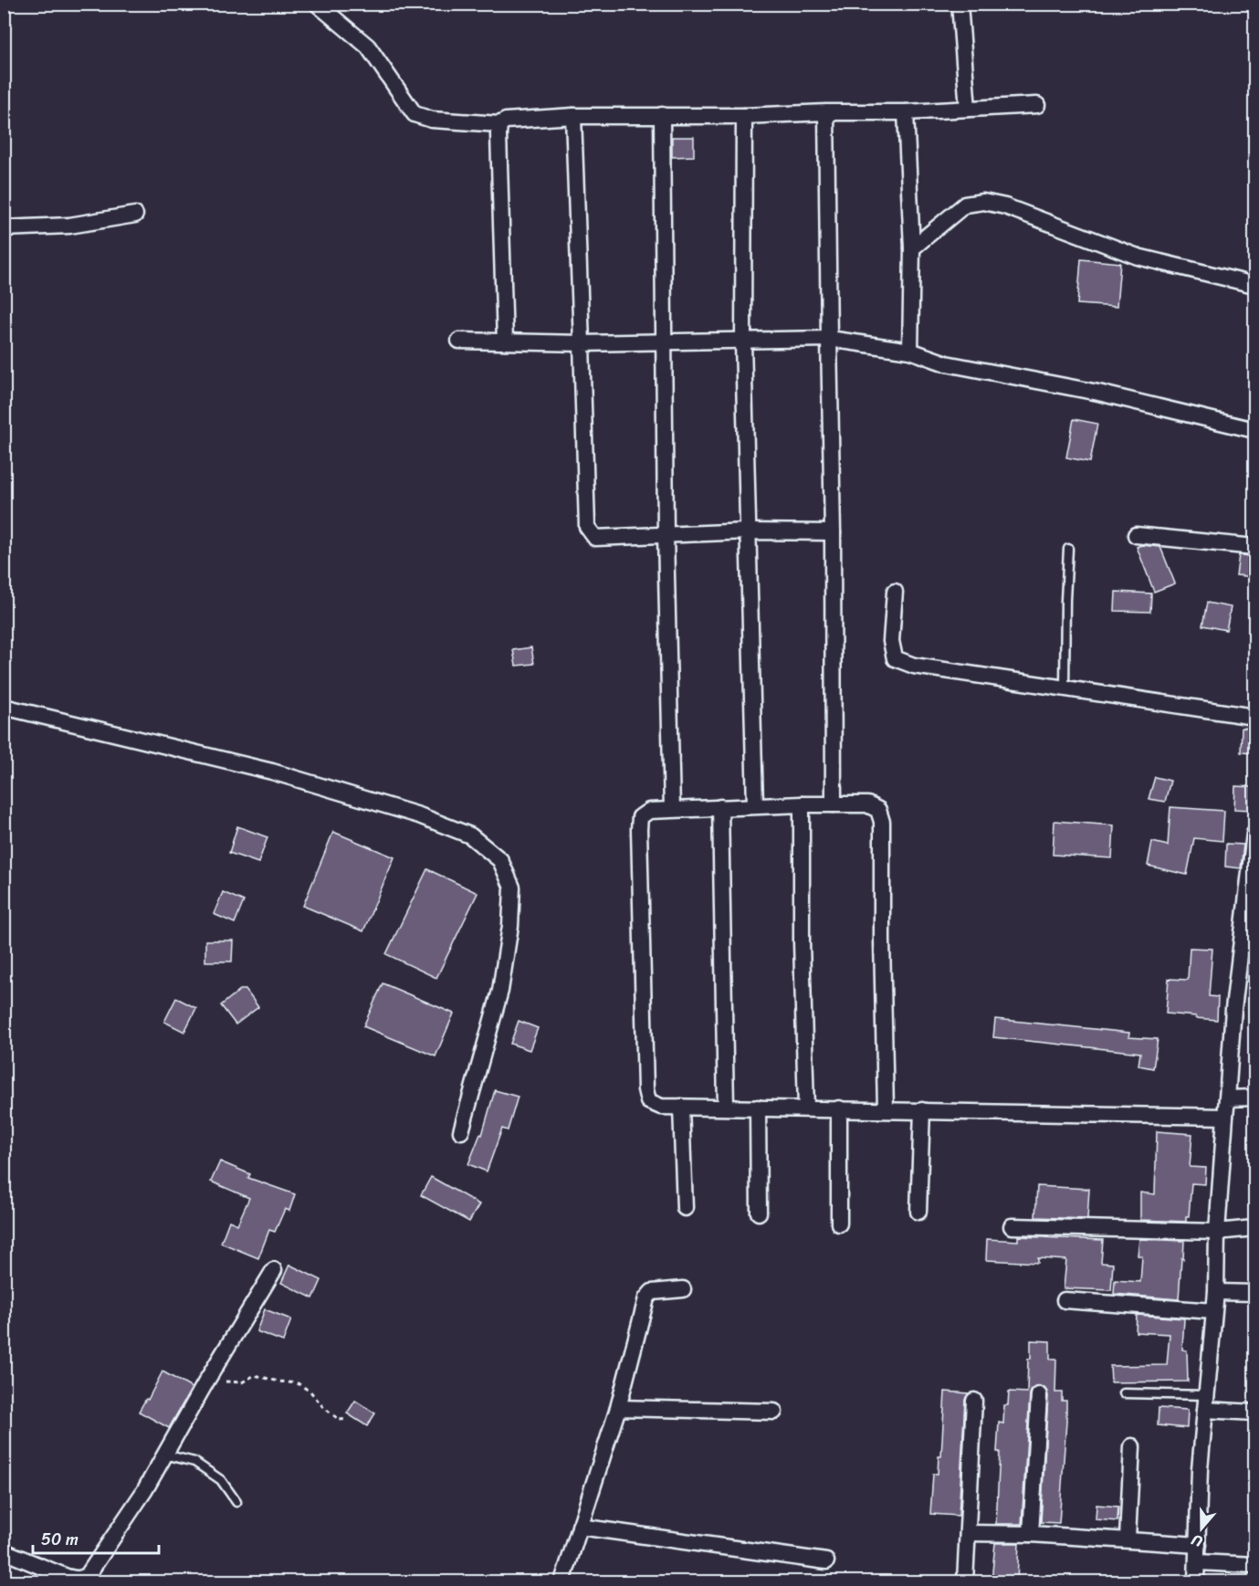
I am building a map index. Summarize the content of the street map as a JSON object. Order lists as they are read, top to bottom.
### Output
{
  "scale_bar": "50 m",
  "north": "bottom"
}
